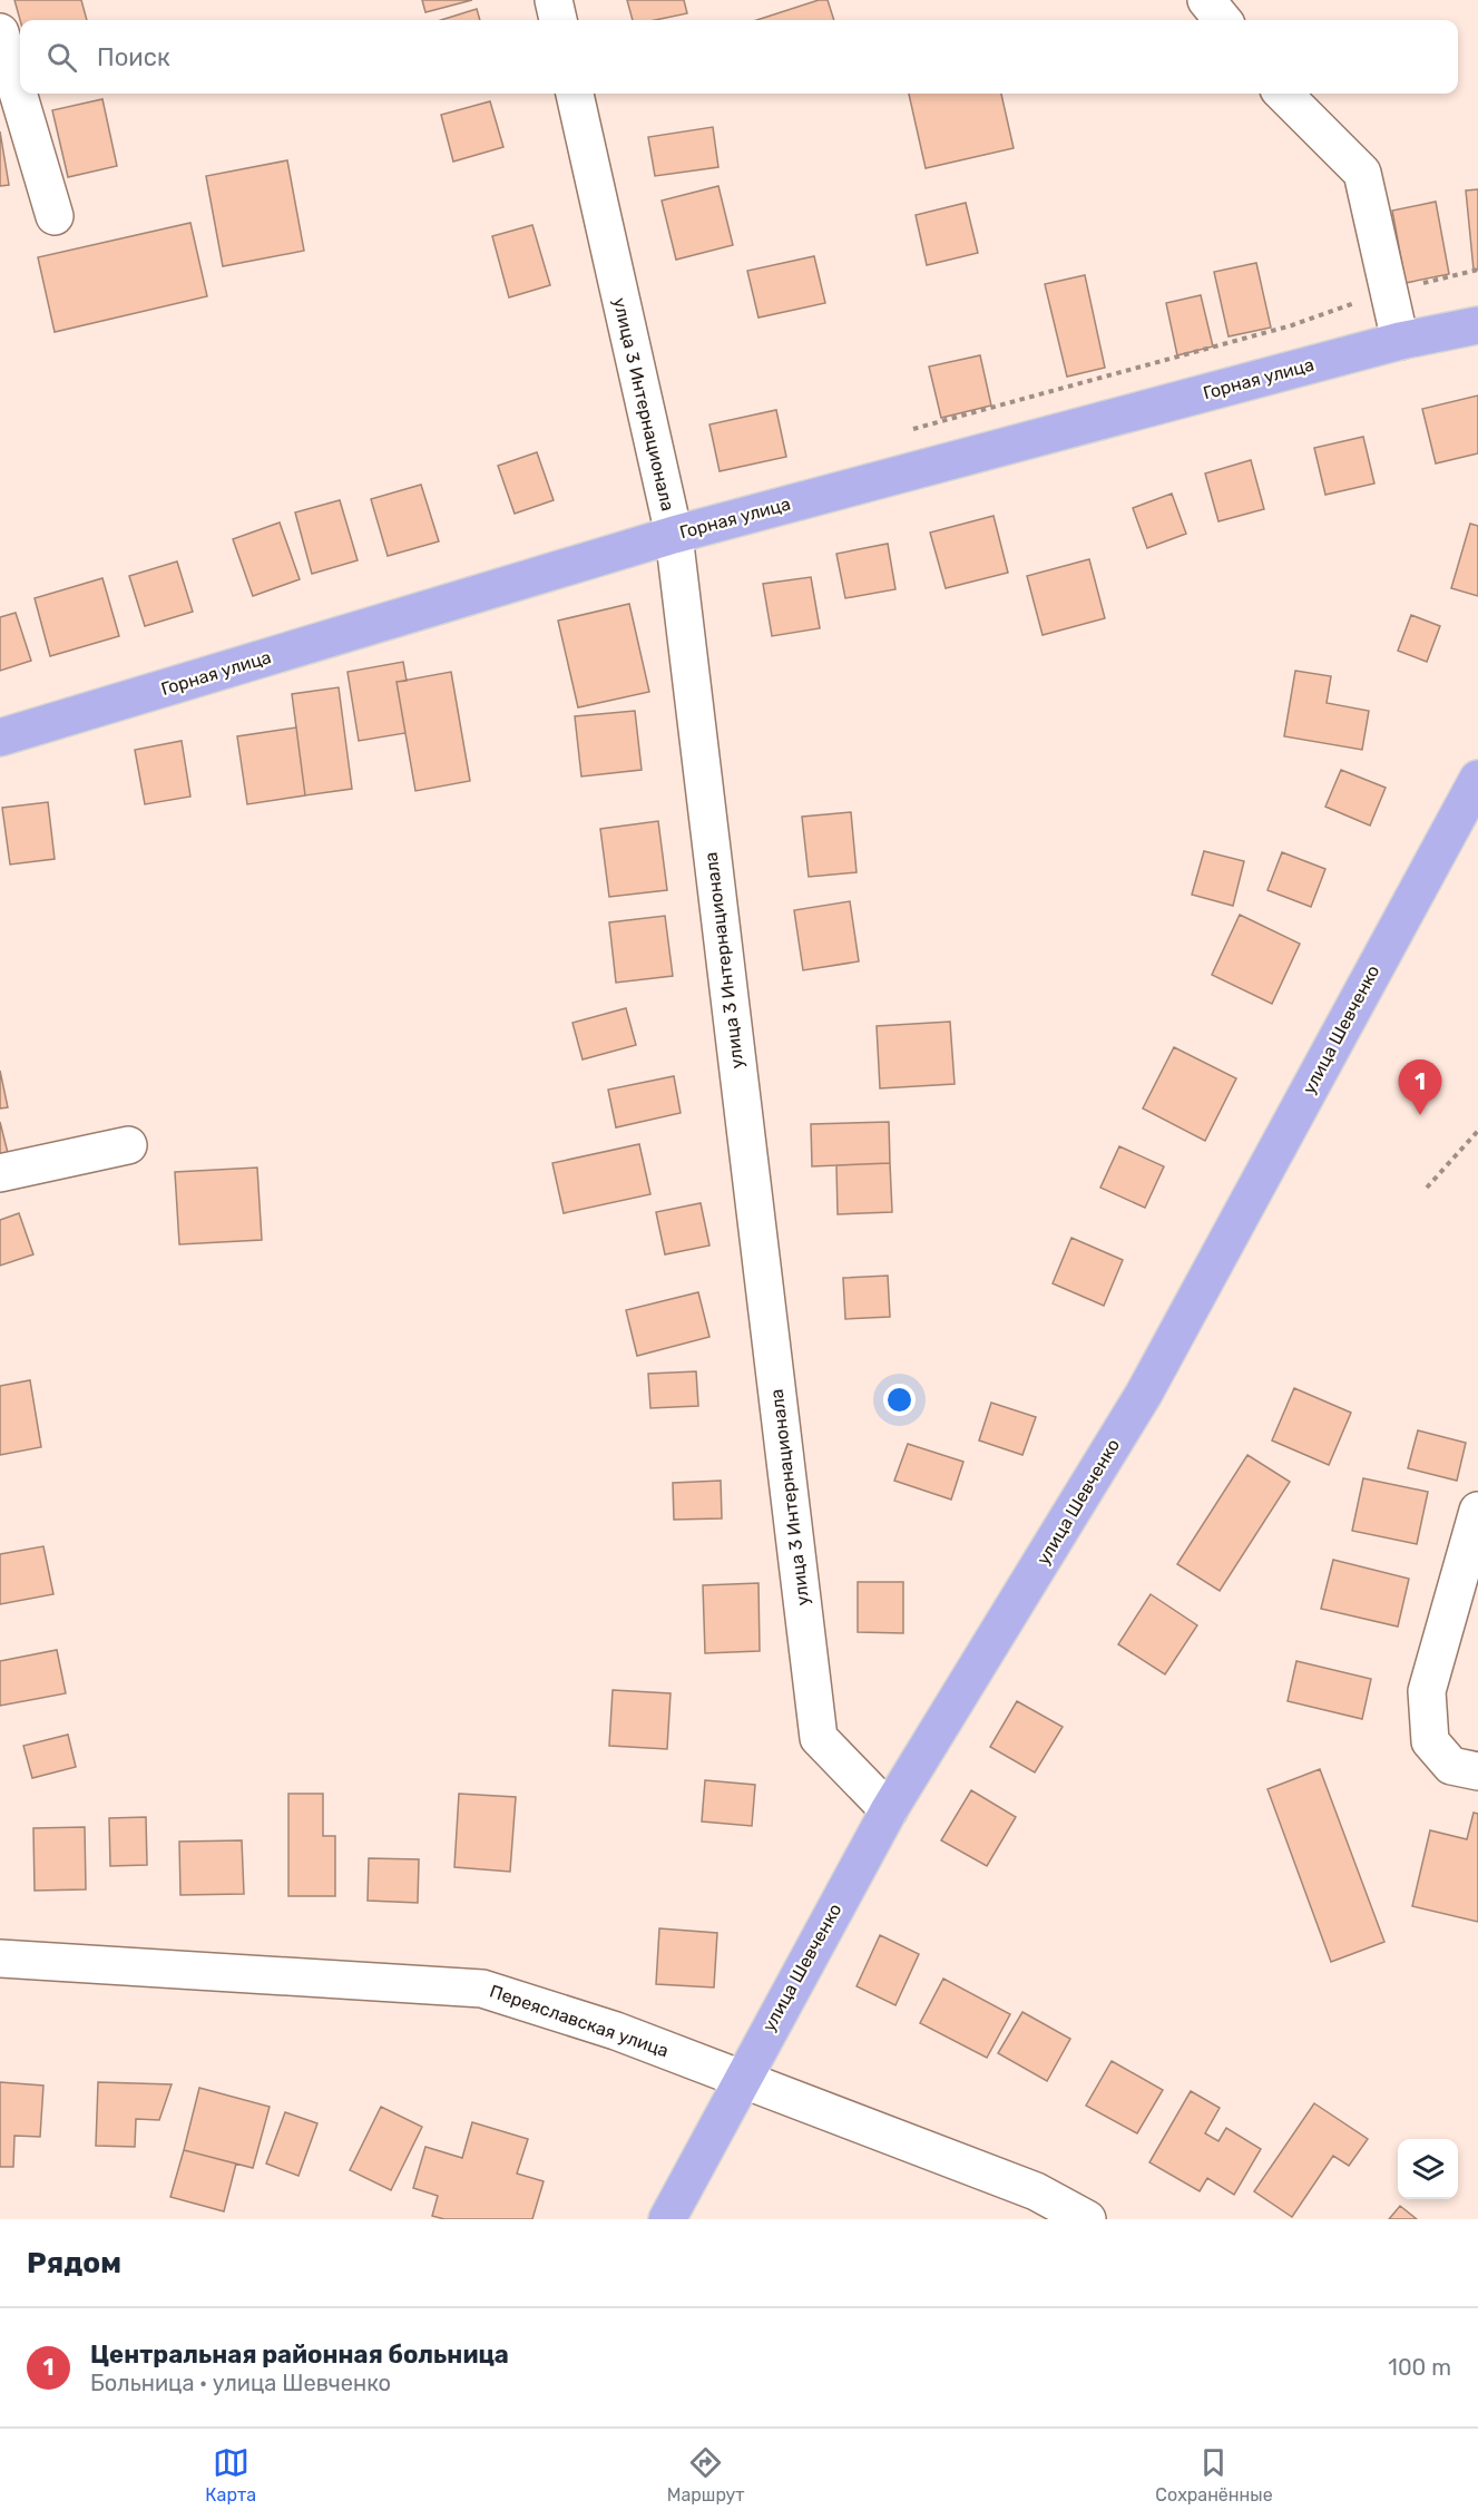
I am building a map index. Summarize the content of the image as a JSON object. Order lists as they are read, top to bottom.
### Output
{
  "streets": {
    "main road": ["Горная улица", "улица Шевченко"],
    "street": ["улица 3 Интернационала", "Переяславская улица"]
  },
  "crossings": [
    ["Горная улица", "улица 3 Интернационала"],
    ["улица 3 Интернационала", "улица Шевченко"],
    ["улица Шевченко", "Переяславская улица"]
  ],
  "page": {
    "search": "Поиск",
    "pins": "1",
    "heading": "Рядом",
    "list": [
      {
        "mark": "1",
        "name": "Центральная районная больница",
        "note": "Больница · улица Шевченко",
        "value": "100 m"
      }
    ],
    "nav": ["Карта", "Маршрут", "Сохранённые"]
  }
}
